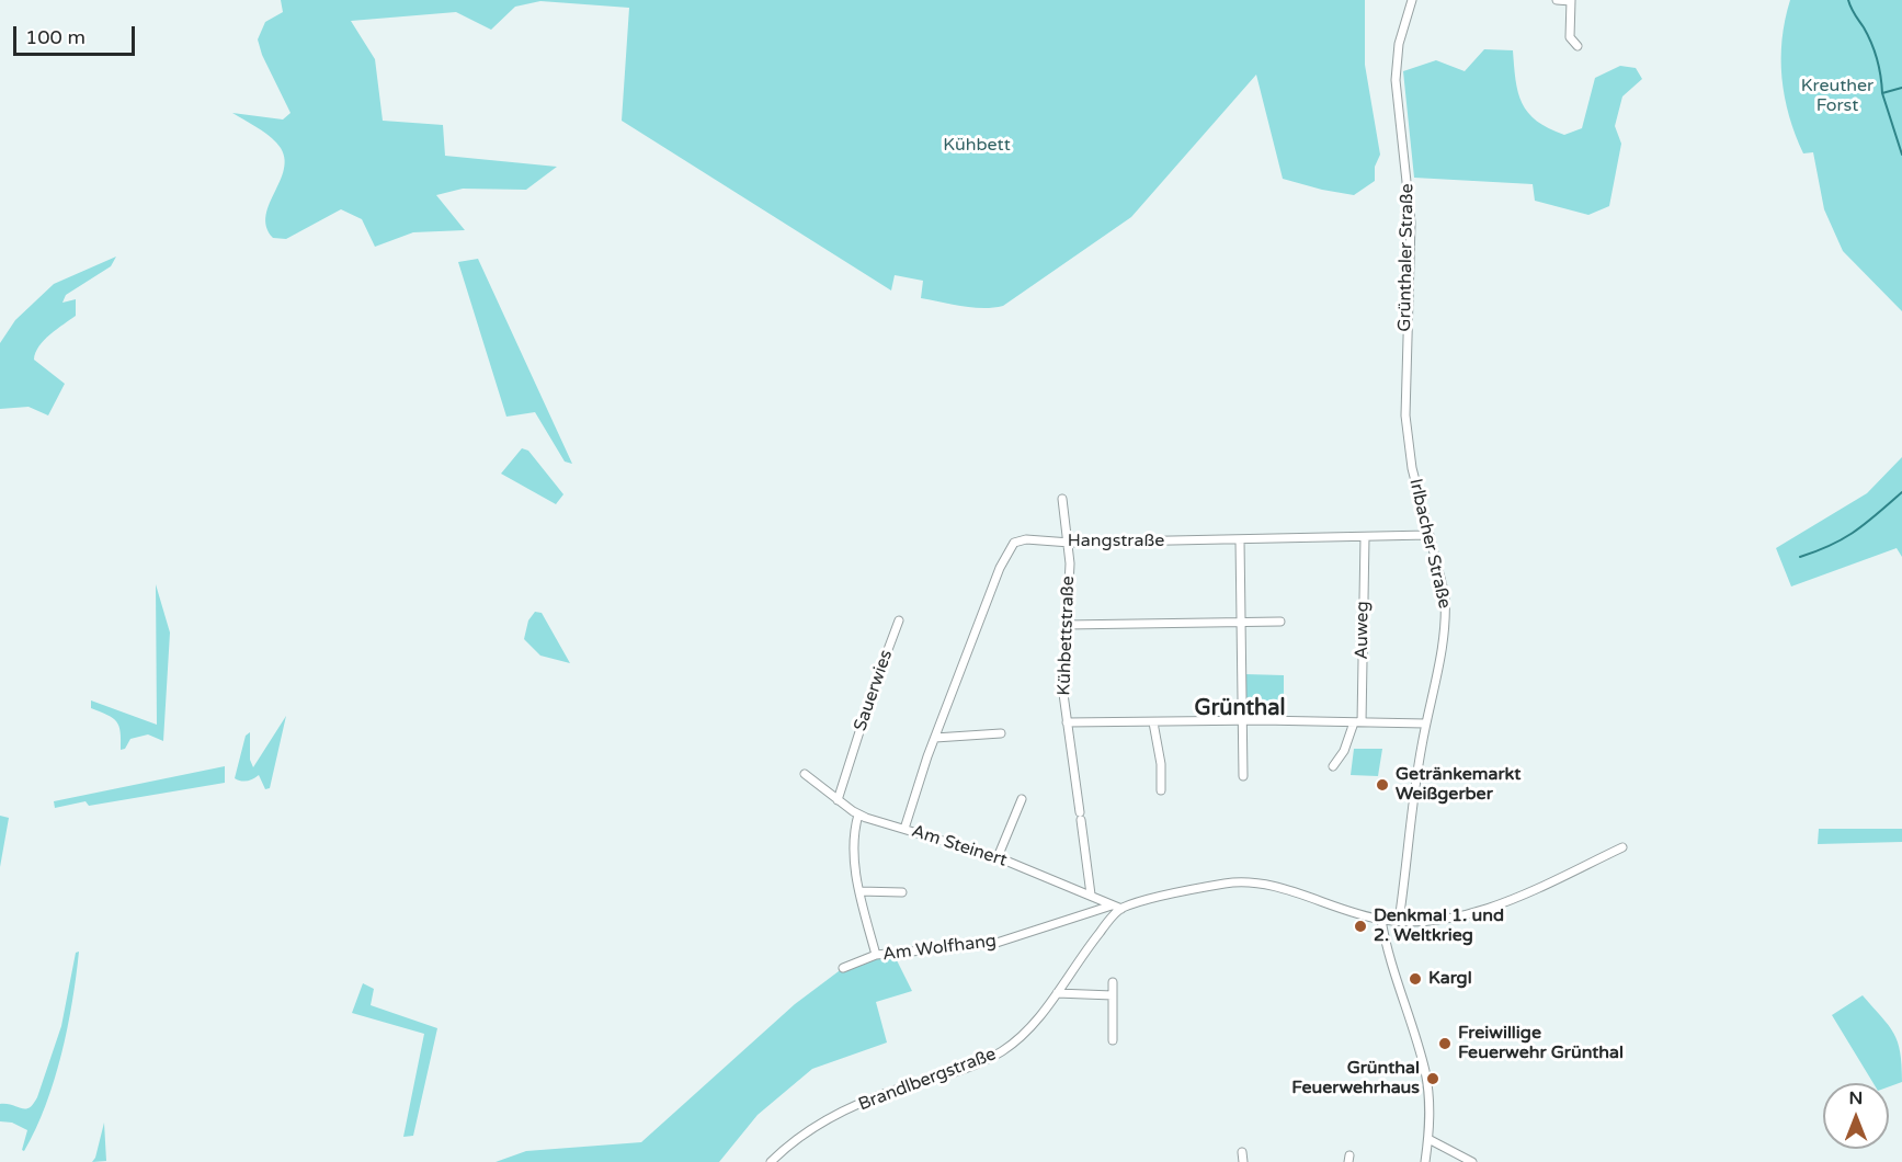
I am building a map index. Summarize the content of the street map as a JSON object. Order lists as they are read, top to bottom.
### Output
{
  "streets": {
    "street": [
      "Grünthaler Straße",
      "Hangstraße",
      "Irlbacher Straße",
      "Auweg",
      "Kühbettstraße",
      "Sauerwies",
      "Am Steinert",
      "Am Wolfhang",
      "Brandlbergstraße"
    ]
  },
  "crossings": [
    ["Grünthaler Straße", "Irlbacher Straße"],
    ["Hangstraße", "Irlbacher Straße"],
    ["Hangstraße", "Auweg"],
    ["Hangstraße", "Kühbettstraße"],
    ["Hangstraße", "Am Steinert"],
    ["Kühbettstraße", "Am Steinert"],
    ["Sauerwies", "Am Steinert"],
    ["Am Steinert", "Am Wolfhang"],
    ["Am Steinert", "Brandlbergstraße"]
  ],
  "districts": ["Grünthal"],
  "parks": ["Kreuther Forst", "Kühbett"],
  "places": [
    "Getränkemarkt Weißgerber",
    "Denkmal 1. und 2. Weltkrieg",
    "Kargl",
    "Freiwillige Feuerwehr Grünthal",
    "Grünthal Feuerwehrhaus"
  ],
  "scale_bar": "100 m",
  "north": "top"
}
